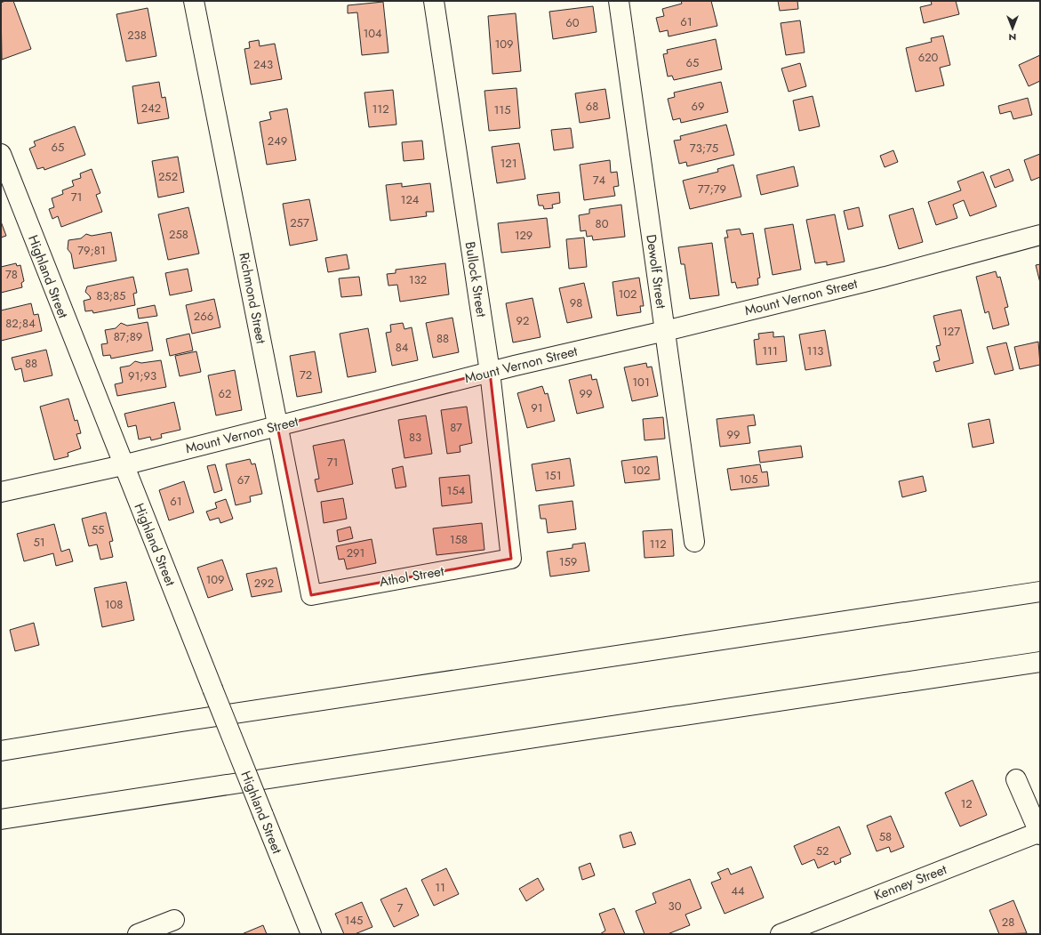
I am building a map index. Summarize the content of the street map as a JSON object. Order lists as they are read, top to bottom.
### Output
{
  "streets": {
    "main road": [
      "Dewolf Street",
      "Highland Street",
      "Bullock Street",
      "Mount Vernon Street",
      "Richmond Street",
      "Athol Street",
      "Kenney Street"
    ]
  },
  "crossings": [
    ["Dewolf Street", "Mount Vernon Street"],
    ["Highland Street", "Mount Vernon Street"],
    ["Bullock Street", "Mount Vernon Street"],
    ["Bullock Street", "Athol Street"],
    ["Mount Vernon Street", "Richmond Street"],
    ["Richmond Street", "Athol Street"]
  ],
  "house_numbers": [
    "61",
    "60",
    "104",
    "238",
    "109",
    "620",
    "65",
    "243",
    "68",
    "69",
    "242",
    "112",
    "115",
    "249",
    "65",
    "73;75",
    "121",
    "252",
    "74",
    "77;79",
    "71",
    "124",
    "257",
    "80",
    "258",
    "129",
    "79;81",
    "78",
    "132",
    "102",
    "83;85",
    "98",
    "266",
    "92",
    "82;84",
    "127",
    "87;89",
    "88",
    "84",
    "111",
    "113",
    "88",
    "72",
    "91;93",
    "101",
    "62",
    "99",
    "91",
    "87",
    "99",
    "83",
    "71",
    "102",
    "151",
    "105",
    "67",
    "154",
    "61",
    "55",
    "158",
    "51",
    "112",
    "291",
    "159",
    "109",
    "292",
    "108",
    "12",
    "58",
    "52",
    "11",
    "44",
    "30",
    "7",
    "145",
    "28"
  ],
  "north": "bottom"
}
